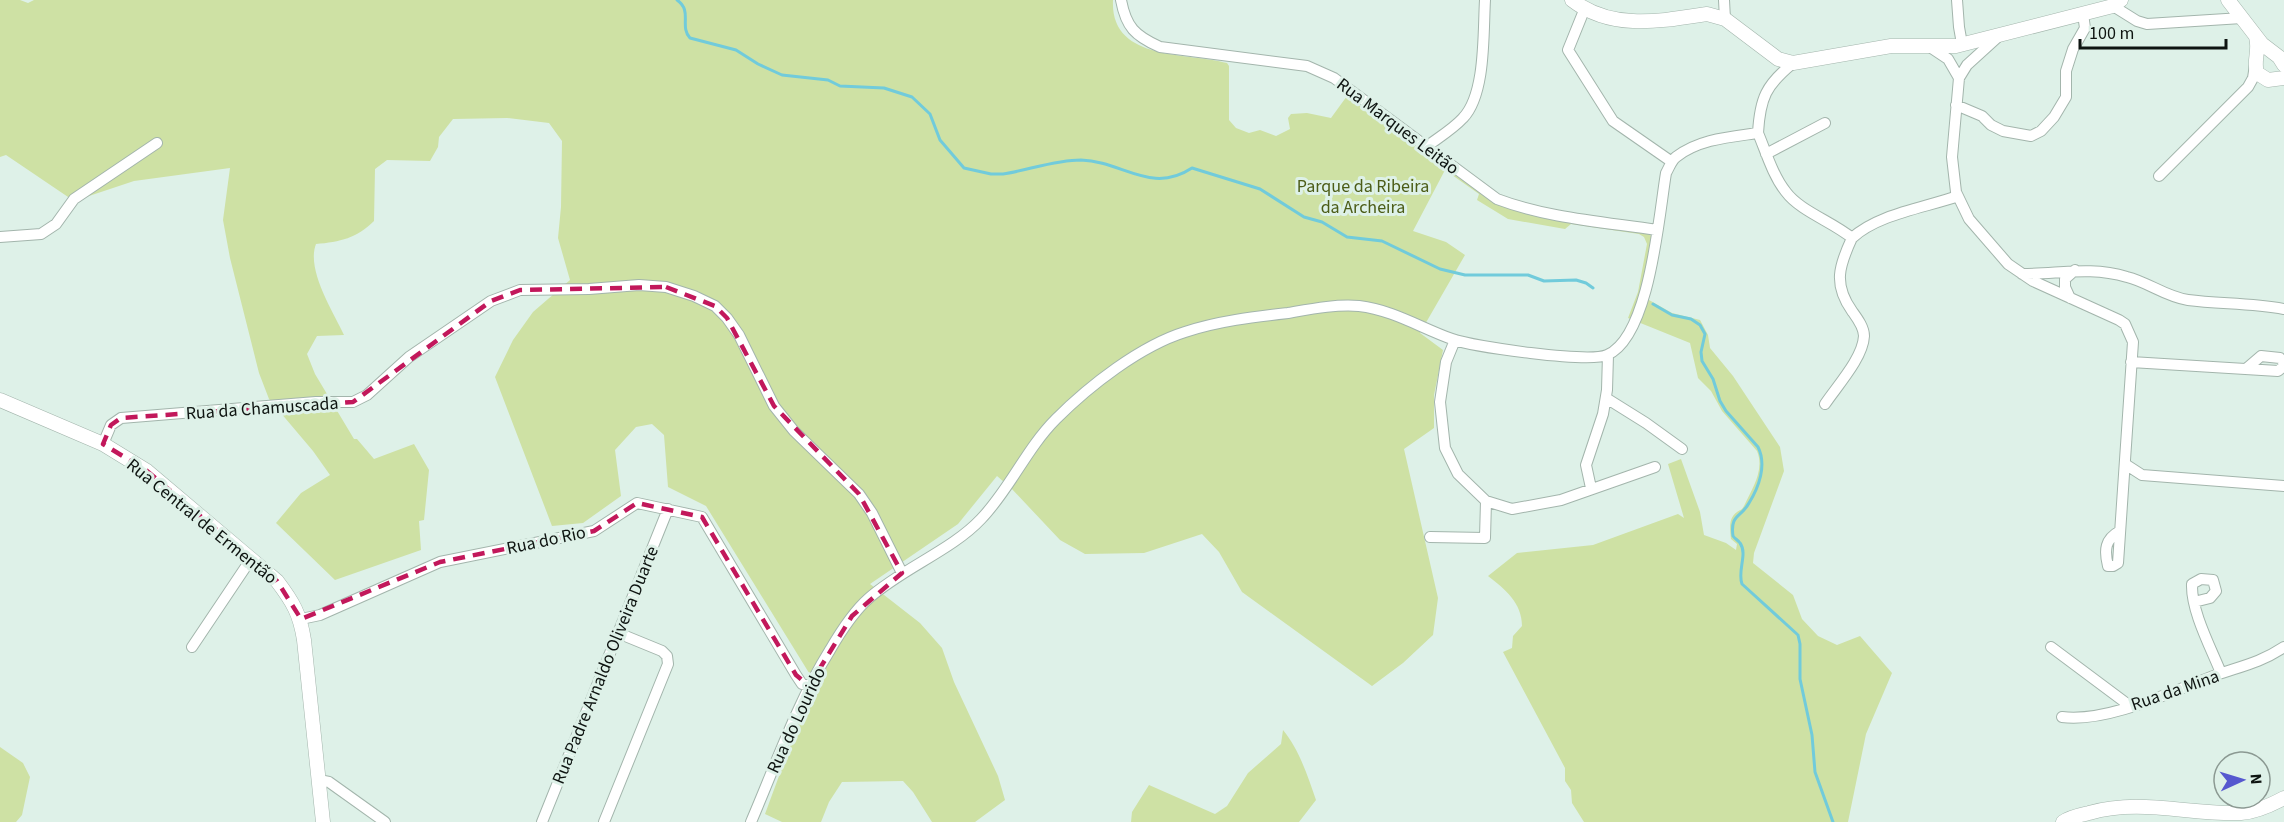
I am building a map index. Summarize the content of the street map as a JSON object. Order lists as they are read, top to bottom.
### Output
{
  "streets": {
    "street": [
      "Rua Marques Leitão",
      "Rua da Chamuscada",
      "Rua Central de Ermentão",
      "Rua do Rio",
      "Rua Padre Arnaldo Oliveira Duarte",
      "Rua da Mina",
      "Rua do Lourido"
    ]
  },
  "crossings": [
    ["Rua da Chamuscada", "Rua Central de Ermentão"],
    ["Rua da Chamuscada", "Rua do Lourido"],
    ["Rua Central de Ermentão", "Rua do Rio"],
    ["Rua do Rio", "Rua Padre Arnaldo Oliveira Duarte"],
    ["Rua do Rio", "Rua do Lourido"]
  ],
  "parks": ["Parque da Ribeira da Archeira"],
  "scale_bar": "100 m",
  "north": "right"
}
